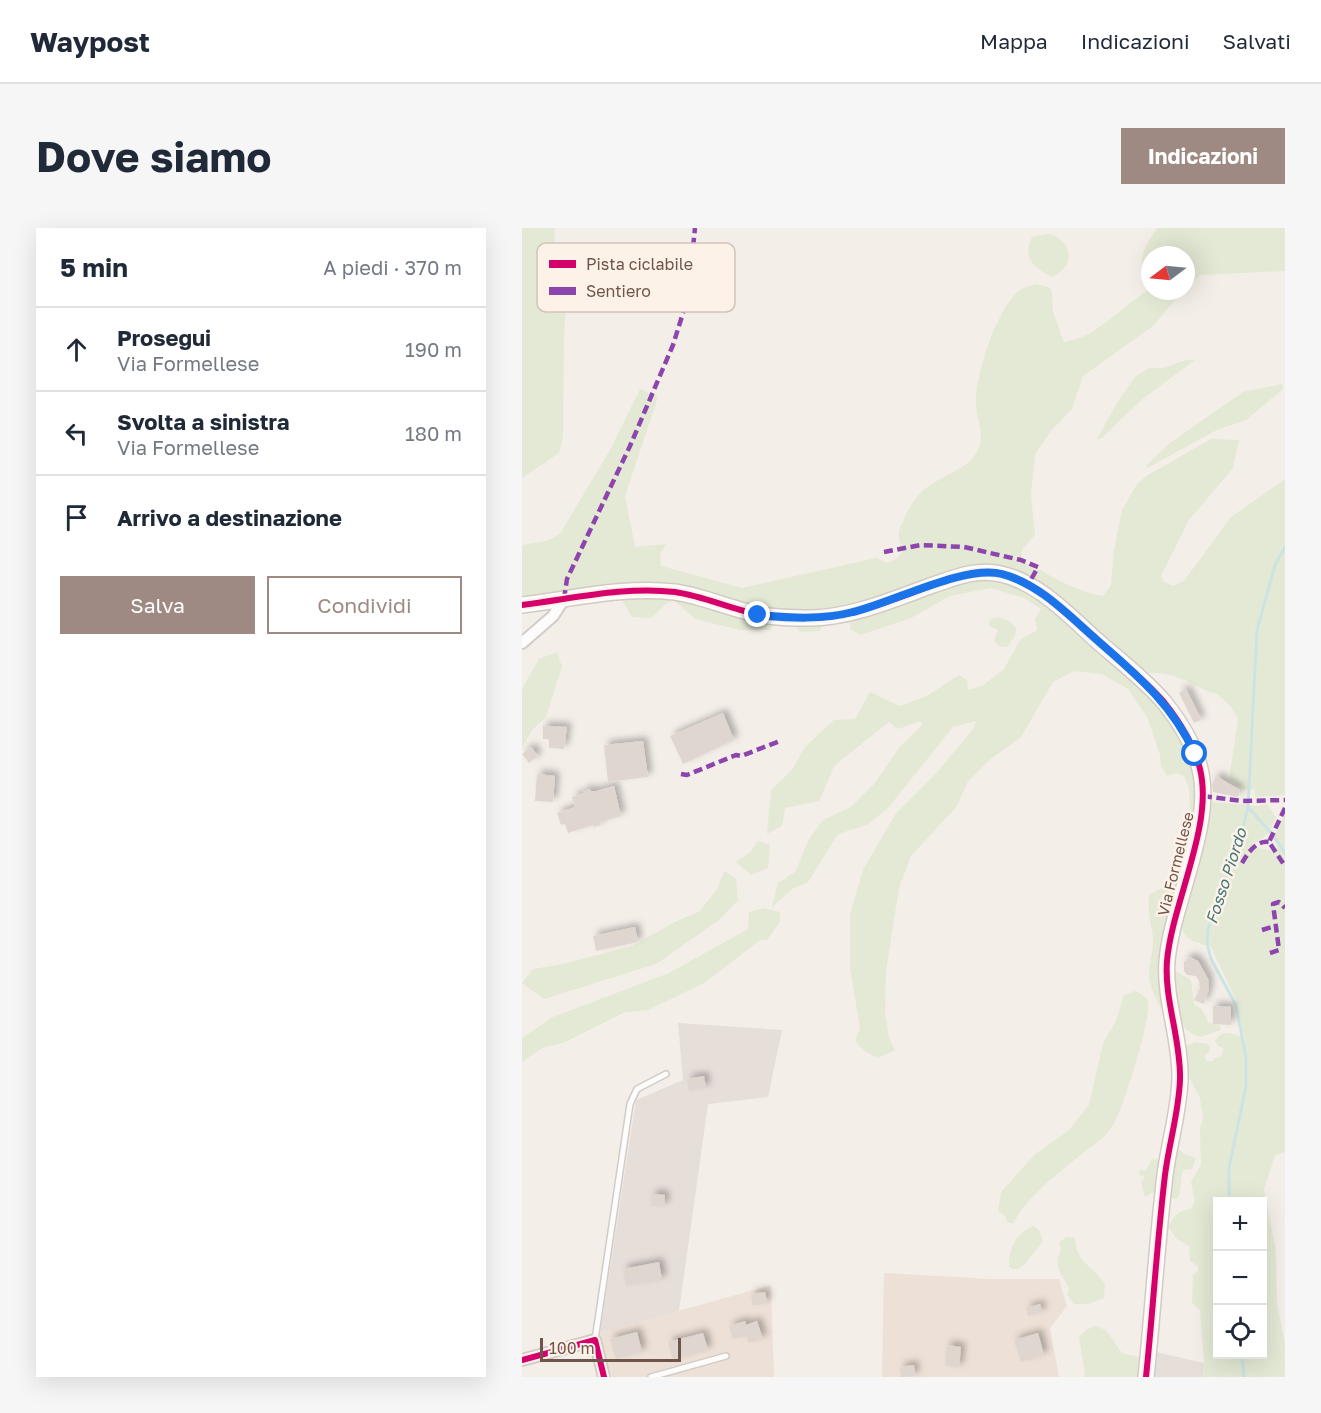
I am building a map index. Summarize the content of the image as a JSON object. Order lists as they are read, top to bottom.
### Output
{
  "streets": {
    "street": ["Via Formellese"]
  },
  "water": ["Fosso Piordo"],
  "legend": ["Pista ciclabile", "Sentiero"],
  "scale_bar": "100 m",
  "north": "left",
  "page": {
    "header": "Waypost",
    "nav": ["Mappa", "Indicazioni", "Salvati"],
    "buttons": [
      "Indicazioni",
      ["Salva", "Condividi"]
    ],
    "title": "Dove siamo",
    "heading": ["5 min", "A piedi · 370 m"],
    "list": [
      ["Prosegui", "Via Formellese", "190 m"],
      ["Svolta a sinistra", "Via Formellese", "180 m"],
      "Arrivo a destinazione"
    ],
    "map_buttons": ["+", "−"],
    "scale": "100 m"
  }
}
